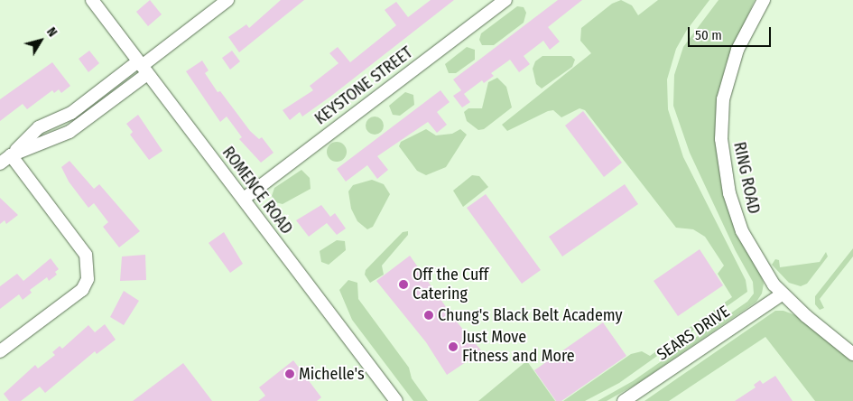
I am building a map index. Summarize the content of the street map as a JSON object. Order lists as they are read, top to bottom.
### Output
{
  "streets": {
    "street": [
      "KEYSTONE STREET",
      "RING ROAD",
      "ROMENCE ROAD",
      "SEARS DRIVE"
    ]
  },
  "crossings": [
    ["KEYSTONE STREET", "ROMENCE ROAD"],
    ["RING ROAD", "SEARS DRIVE"]
  ],
  "places": [
    "Off the Cuff Catering",
    "Chung's Black Belt Academy",
    "Just Move Fitness and More",
    "Michelle's"
  ],
  "scale_bar": "50 m",
  "north": "top right"
}
